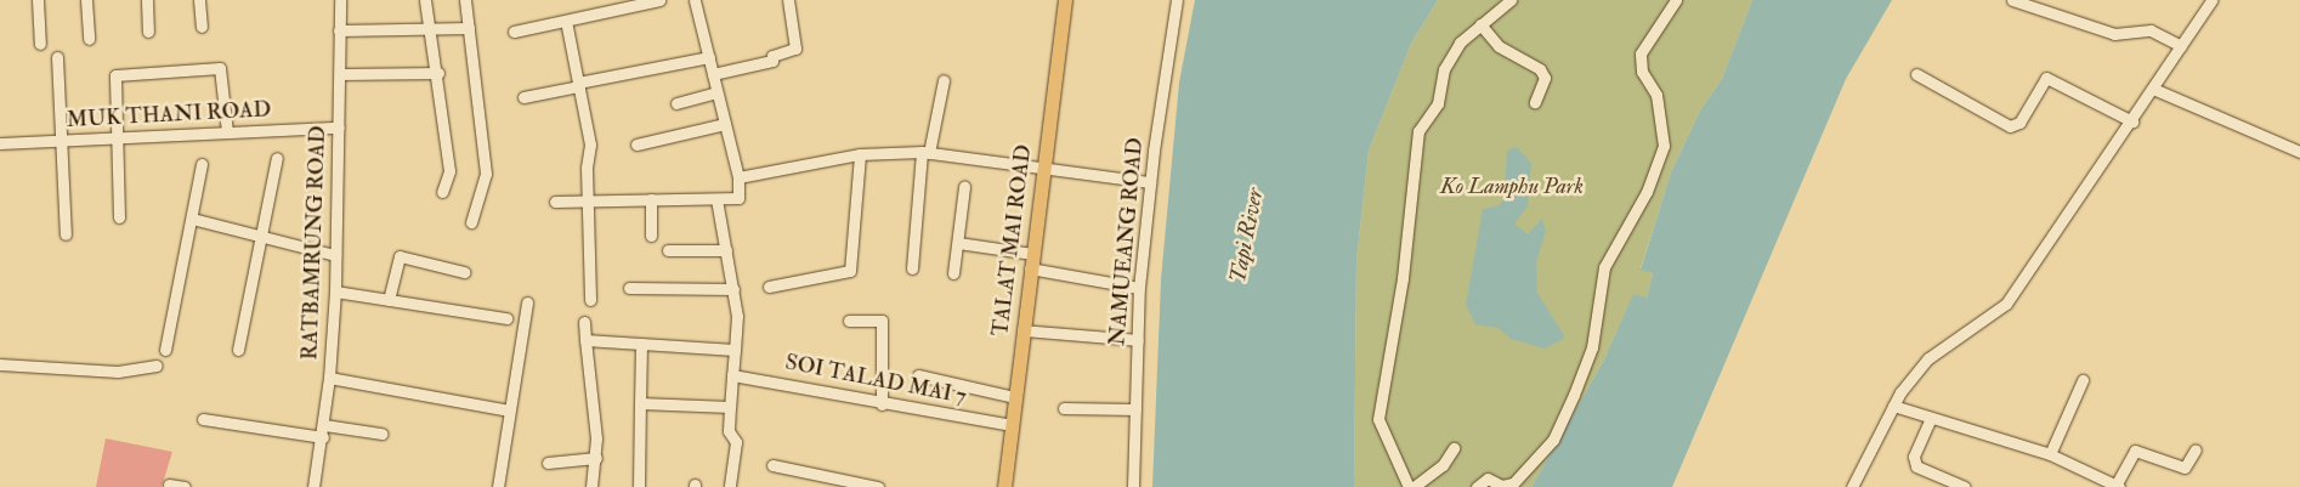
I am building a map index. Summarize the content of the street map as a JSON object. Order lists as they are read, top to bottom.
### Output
{
  "streets": {
    "main road": ["TALAT MAI ROAD"],
    "street": [
      "MUK THANI ROAD",
      "NAMUEANG ROAD",
      "RATBAMRUNG ROAD",
      "SOI TALAD MAI 7"
    ]
  },
  "crossings": [
    ["MUK THANI ROAD", "RATBAMRUNG ROAD"],
    ["TALAT MAI ROAD", "SOI TALAD MAI 7"]
  ],
  "water": ["Tapi River"],
  "parks": ["Ko Lamphu Park"]
}
